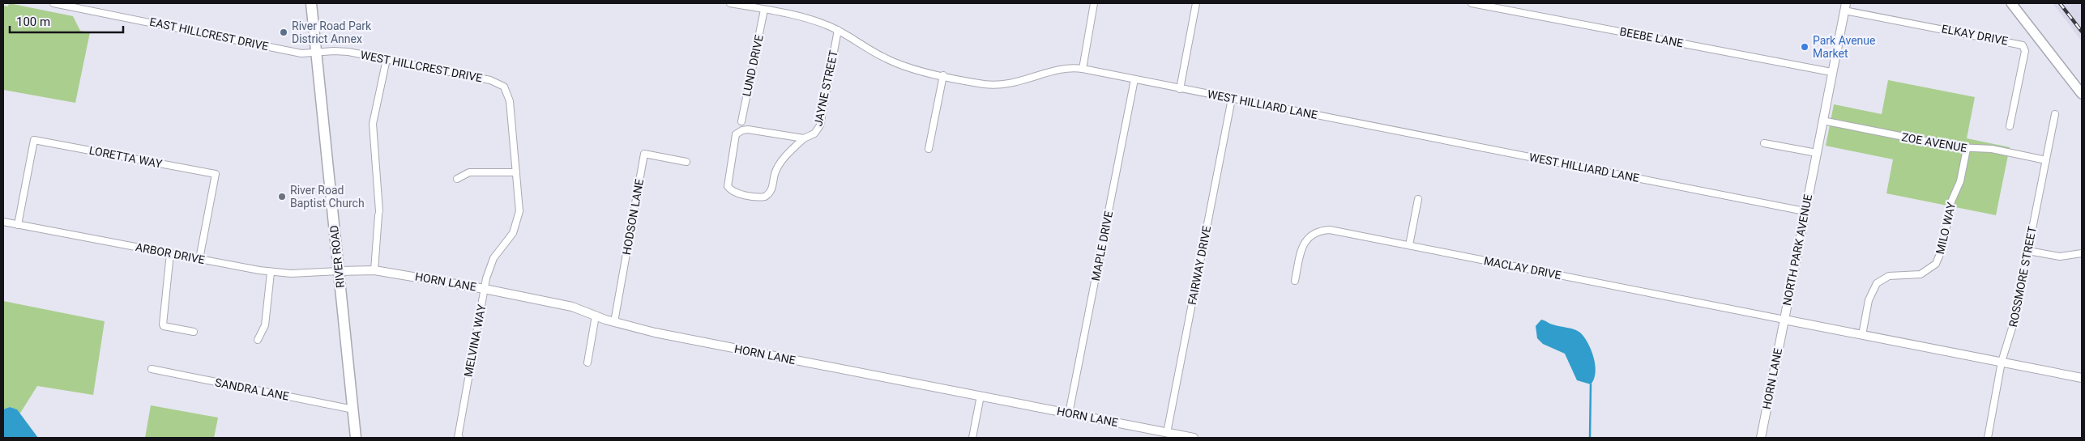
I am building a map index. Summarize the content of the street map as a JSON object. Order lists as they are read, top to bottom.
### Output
{
  "streets": {
    "main road": ["RIVER ROAD"],
    "street": [
      "EAST HILLCREST DRIVE",
      "ELKAY DRIVE",
      "BEEBE LANE",
      "LUND DRIVE",
      "WEST HILLCREST DRIVE",
      "JAYNE STREET",
      "WEST HILLIARD LANE",
      "ZOE AVENUE",
      "LORETTA WAY",
      "HODSON LANE",
      "MILO WAY",
      "MAPLE DRIVE",
      "NORTH PARK AVENUE",
      "ARBOR DRIVE",
      "FAIRWAY DRIVE",
      "MACLAY DRIVE",
      "ROSSMORE STREET",
      "HORN LANE",
      "MELVINA WAY",
      "SANDRA LANE"
    ]
  },
  "crossings": [
    ["EAST HILLCREST DRIVE", "WEST HILLCREST DRIVE"],
    ["EAST HILLCREST DRIVE", "RIVER ROAD"],
    ["ELKAY DRIVE", "NORTH PARK AVENUE"],
    ["BEEBE LANE", "NORTH PARK AVENUE"],
    ["LUND DRIVE", "WEST HILLIARD LANE"],
    ["WEST HILLCREST DRIVE", "RIVER ROAD"],
    ["WEST HILLCREST DRIVE", "MELVINA WAY"],
    ["JAYNE STREET", "WEST HILLIARD LANE"],
    ["WEST HILLIARD LANE", "MAPLE DRIVE"],
    ["WEST HILLIARD LANE", "NORTH PARK AVENUE"],
    ["WEST HILLIARD LANE", "FAIRWAY DRIVE"],
    ["ZOE AVENUE", "MILO WAY"],
    ["ZOE AVENUE", "NORTH PARK AVENUE"],
    ["ZOE AVENUE", "ROSSMORE STREET"],
    ["LORETTA WAY", "ARBOR DRIVE"],
    ["HODSON LANE", "HORN LANE"],
    ["MILO WAY", "NORTH PARK AVENUE"],
    ["MAPLE DRIVE", "HORN LANE"],
    ["NORTH PARK AVENUE", "MACLAY DRIVE"],
    ["NORTH PARK AVENUE", "ROSSMORE STREET"],
    ["NORTH PARK AVENUE", "HORN LANE"],
    ["ARBOR DRIVE", "RIVER ROAD"],
    ["ARBOR DRIVE", "HORN LANE"],
    ["RIVER ROAD", "HORN LANE"],
    ["RIVER ROAD", "SANDRA LANE"],
    ["FAIRWAY DRIVE", "HORN LANE"],
    ["MACLAY DRIVE", "HORN LANE"],
    ["HORN LANE", "MELVINA WAY"]
  ],
  "places": ["River Road Park District Annex", "Park Avenue Market", "River Road Baptist Church"],
  "scale_bar": "100 m"
}
